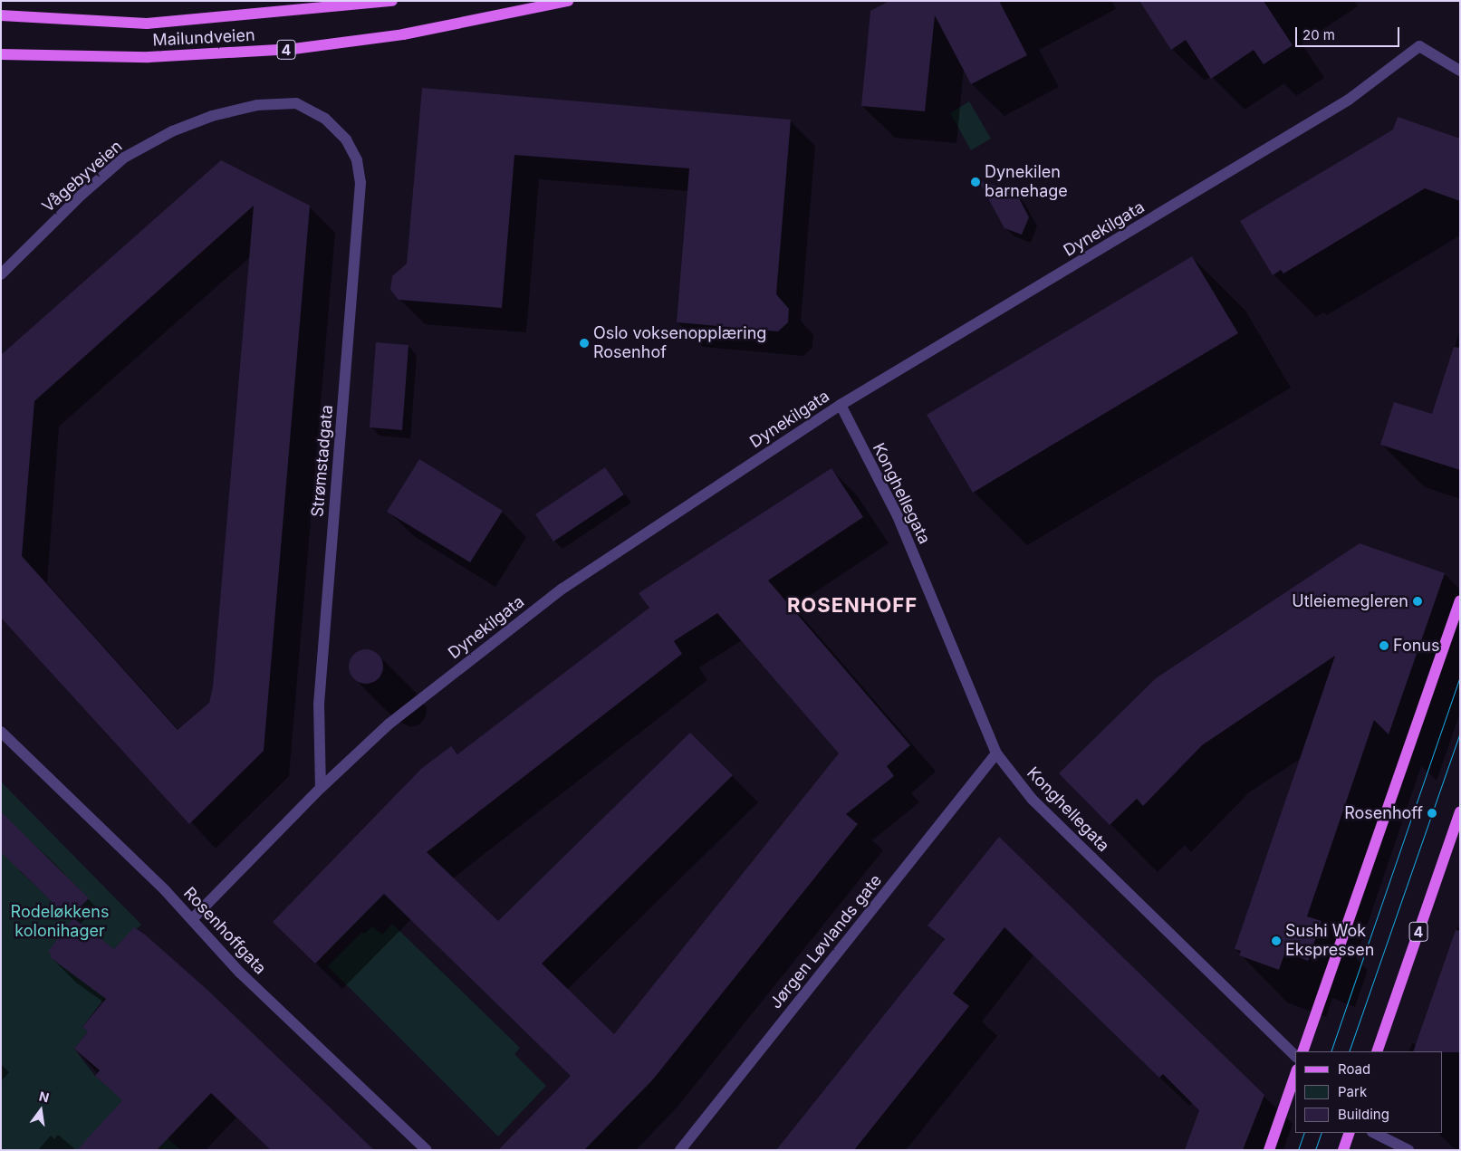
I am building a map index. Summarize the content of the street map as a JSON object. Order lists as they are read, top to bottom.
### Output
{
  "streets": {
    "main road": ["Mailundveien", "4"],
    "street": [
      "Vågebyveien",
      "Dynekilgata",
      "Strømstadgata",
      "Konghellegata",
      "Rosenhoffgata",
      "Jørgen Løvlands gate"
    ]
  },
  "crossings": [
    ["Vågebyveien", "Strømstadgata"],
    ["Dynekilgata", "Strømstadgata"],
    ["Dynekilgata", "Konghellegata"],
    ["Dynekilgata", "Rosenhoffgata"],
    ["Konghellegata", "Jørgen Løvlands gate"]
  ],
  "districts": ["ROSENHOFF"],
  "parks": ["Rodeløkkens kolonihager"],
  "places": [
    "Dynekilen barnehage",
    "Oslo voksenopplæring Rosenhof",
    "Utleiemegleren",
    "Fonus",
    "Rosenhoff",
    "Sushi Wok Ekspressen"
  ],
  "legend": ["Road", "Park", "Building"],
  "scale_bar": "20 m",
  "north": "top"
}
